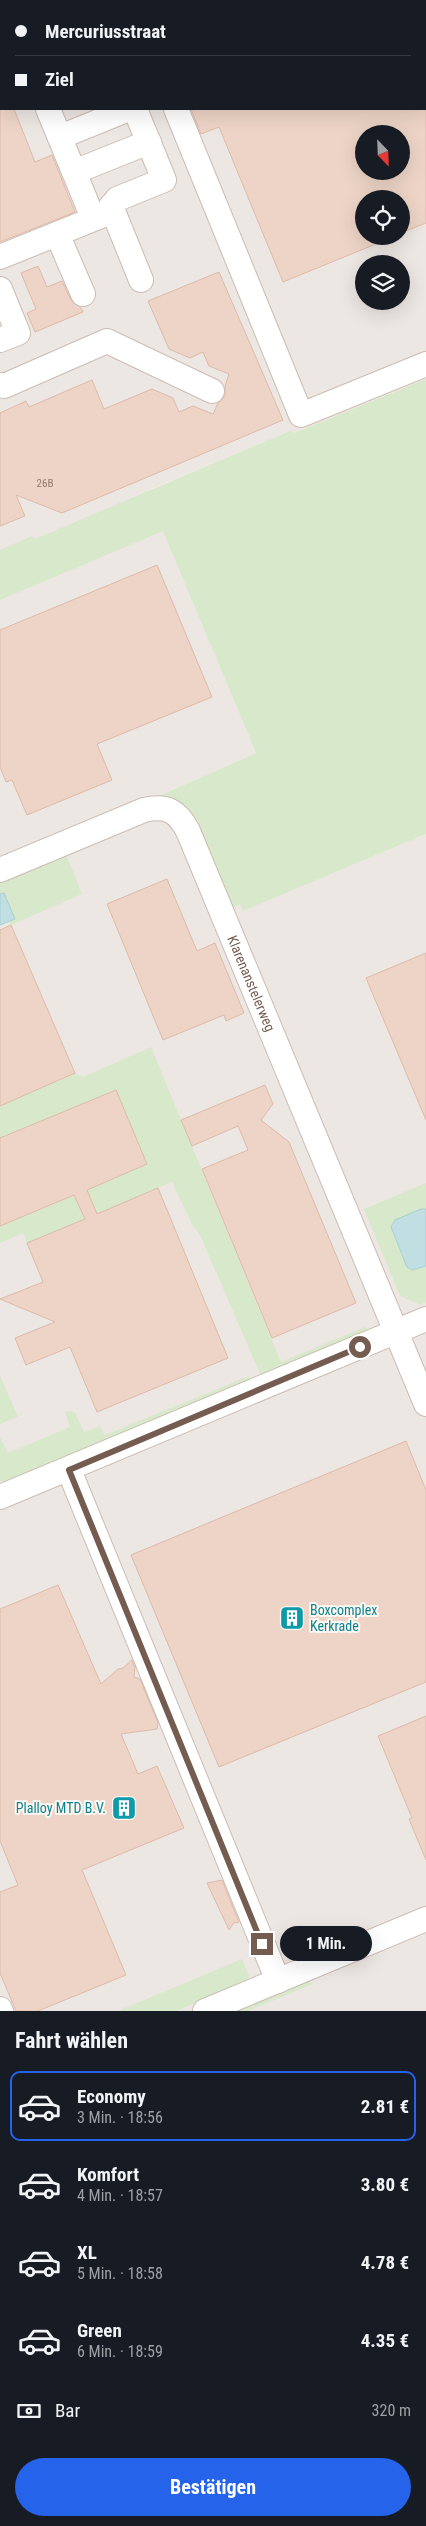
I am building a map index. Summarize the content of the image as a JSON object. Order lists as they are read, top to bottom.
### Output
{
  "streets": {
    "street": ["Klarenanstelerweg"]
  },
  "places": {
    "building": ["Boxcomplex Kerkrade", "Plalloy MTD B.V."]
  },
  "house_numbers": ["26B"],
  "north": "bottom right",
  "page": {
    "banner": ["Mercuriusstraat", "Ziel"],
    "bubble": "1 Min.",
    "heading": "Fahrt wählen",
    "list": [
      {
        "name": "Economy",
        "note": "3 Min. · 18:56",
        "value": "2.81 €"
      },
      {
        "name": "Komfort",
        "note": "4 Min. · 18:57",
        "value": "3.80 €"
      },
      {
        "name": "XL",
        "note": "5 Min. · 18:58",
        "value": "4.78 €"
      },
      {
        "name": "Green",
        "note": "6 Min. · 18:59",
        "value": "4.35 €"
      }
    ],
    "pay": ["Bar", "320 m"],
    "buttons": "Bestätigen"
  }
}
